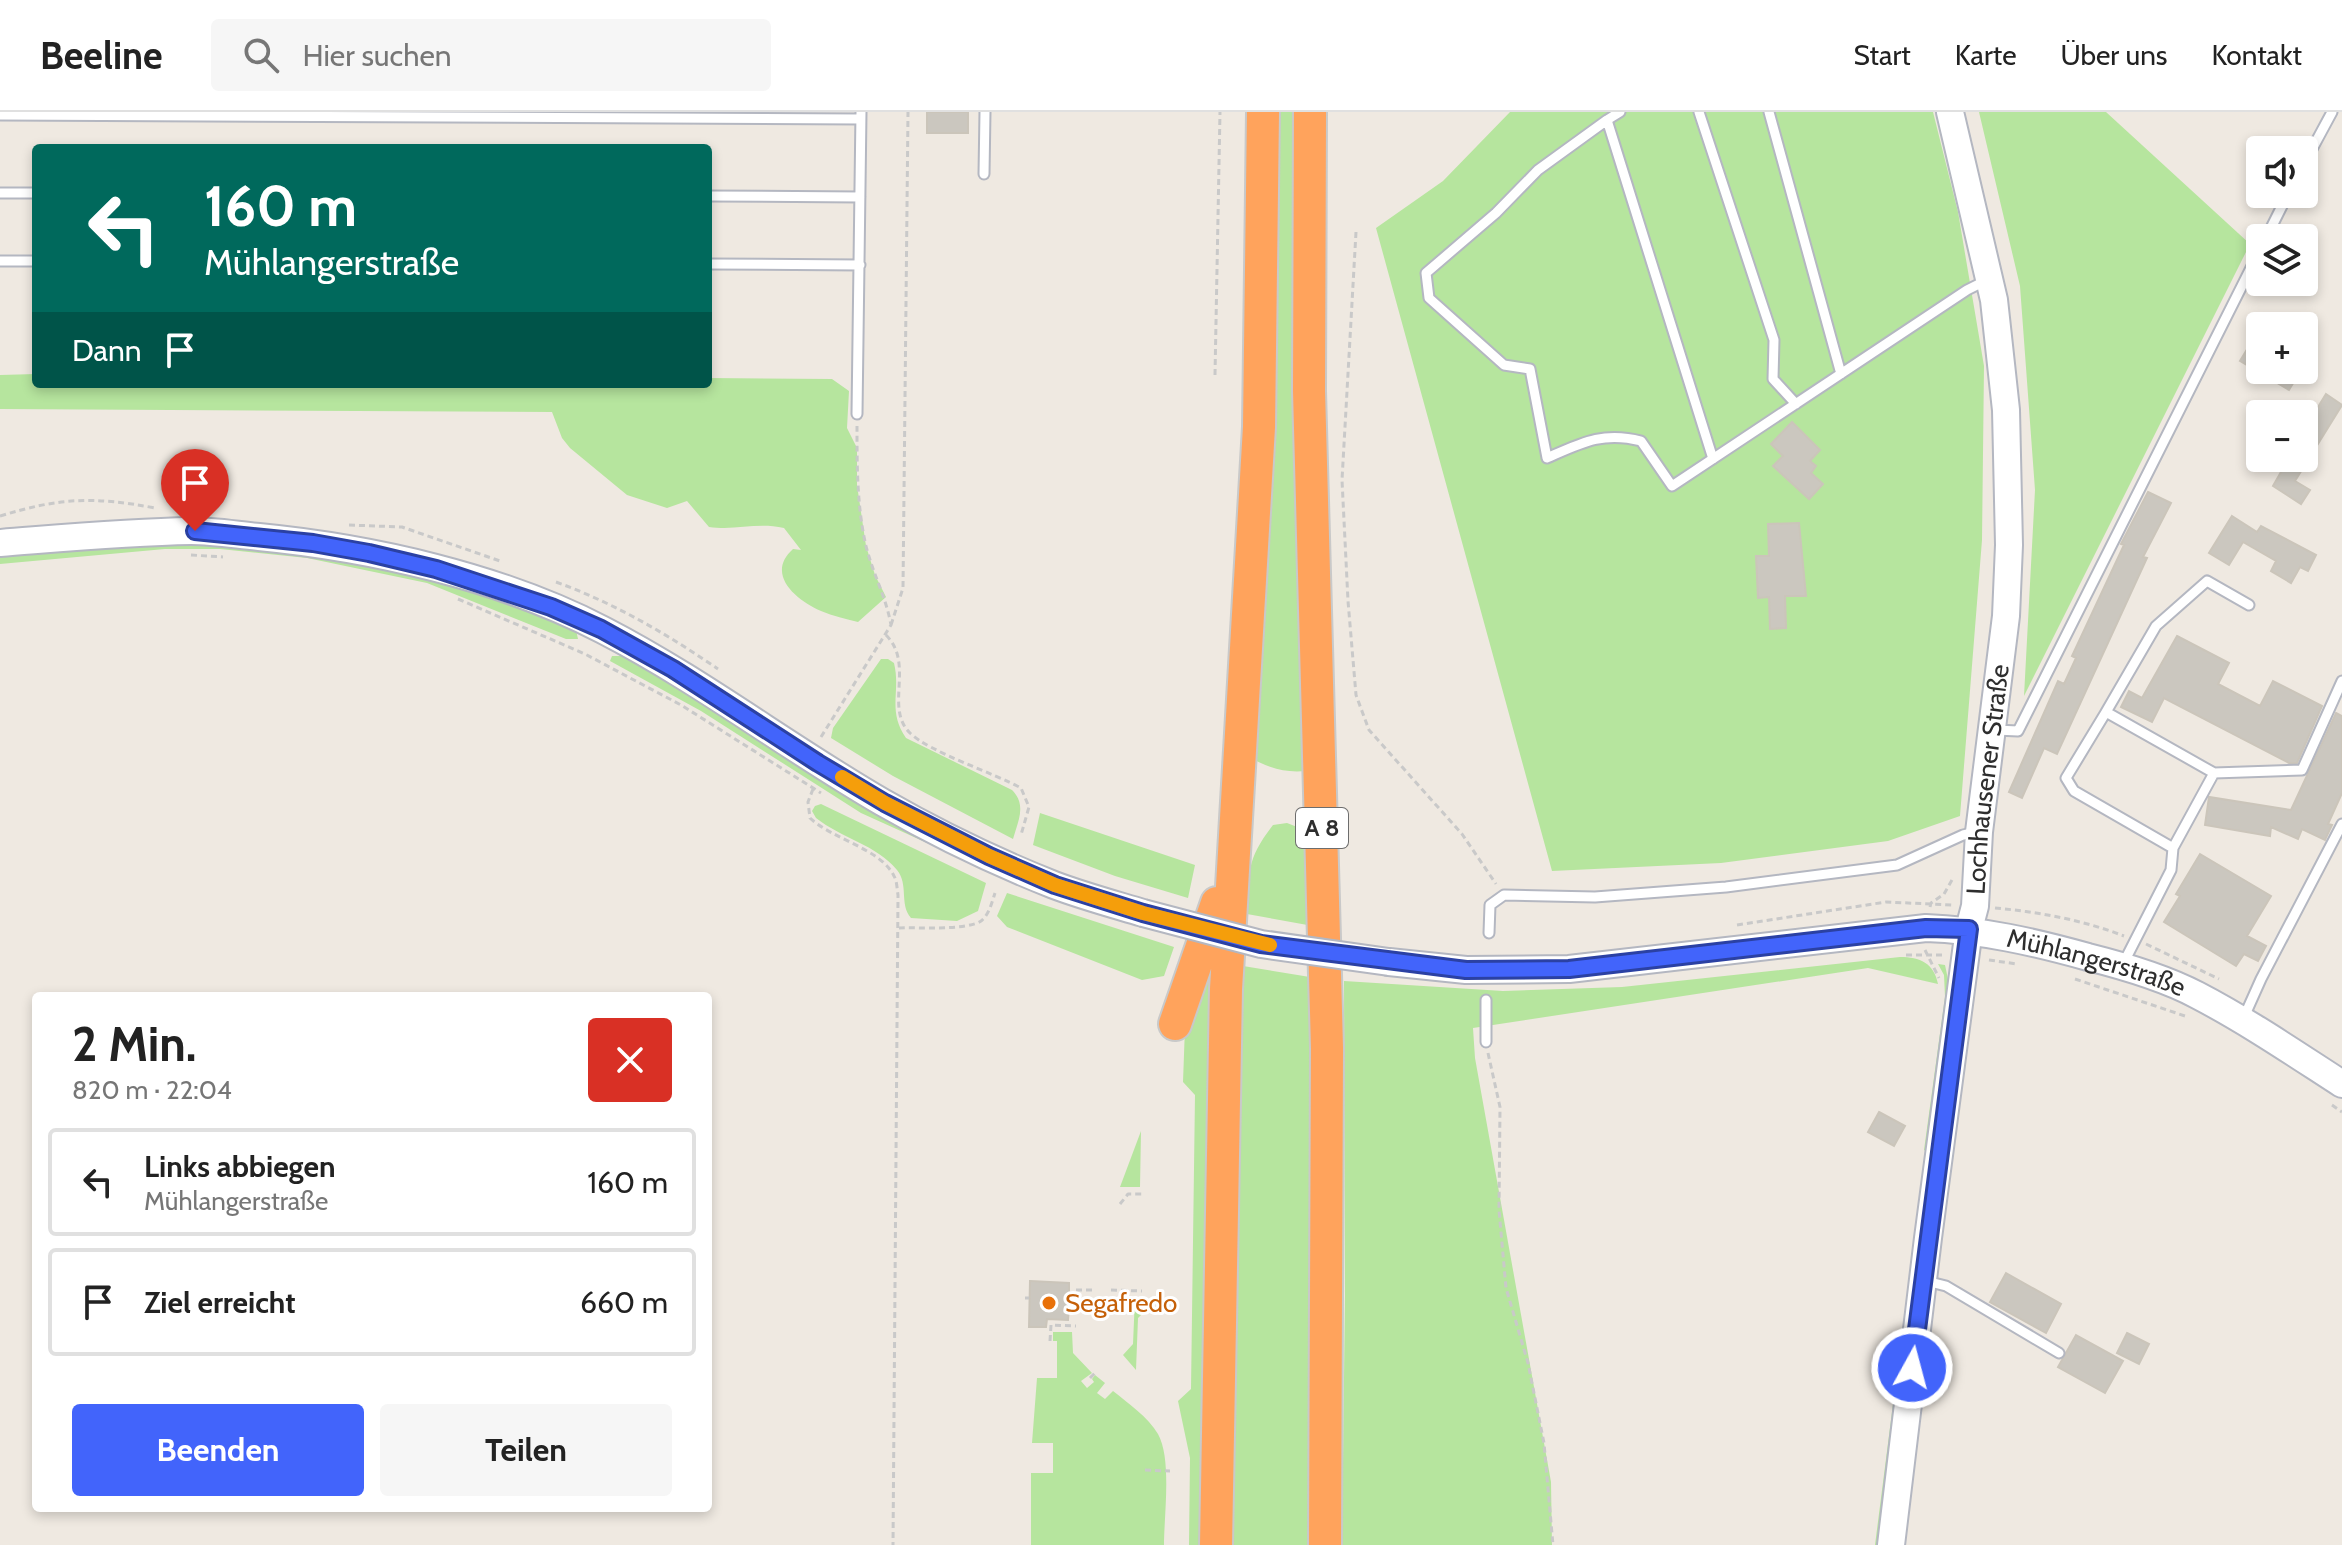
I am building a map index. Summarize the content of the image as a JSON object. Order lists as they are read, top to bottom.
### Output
{
  "streets": {
    "highway": ["A 8"],
    "main road": ["Lochhausener Straße", "Mühlangerstraße"]
  },
  "crossings": [
    ["Lochhausener Straße", "Mühlangerstraße"]
  ],
  "places": ["Segafredo"],
  "page": {
    "header": "Beeline",
    "search": "Hier suchen",
    "nav": [
      "Start",
      "Karte",
      "Über uns",
      "Kontakt"
    ],
    "map_buttons": ["+", "−"],
    "turn": ["160 m", "Mühlangerstraße"],
    "then": "Dann",
    "heading": ["2 Min.", "820 m · 22:04"],
    "list": [
      {
        "name": "Links abbiegen",
        "note": "Mühlangerstraße",
        "value": "160 m"
      },
      {
        "name": "Ziel erreicht",
        "value": "660 m"
      }
    ],
    "buttons": ["Beenden", "Teilen"]
  }
}
